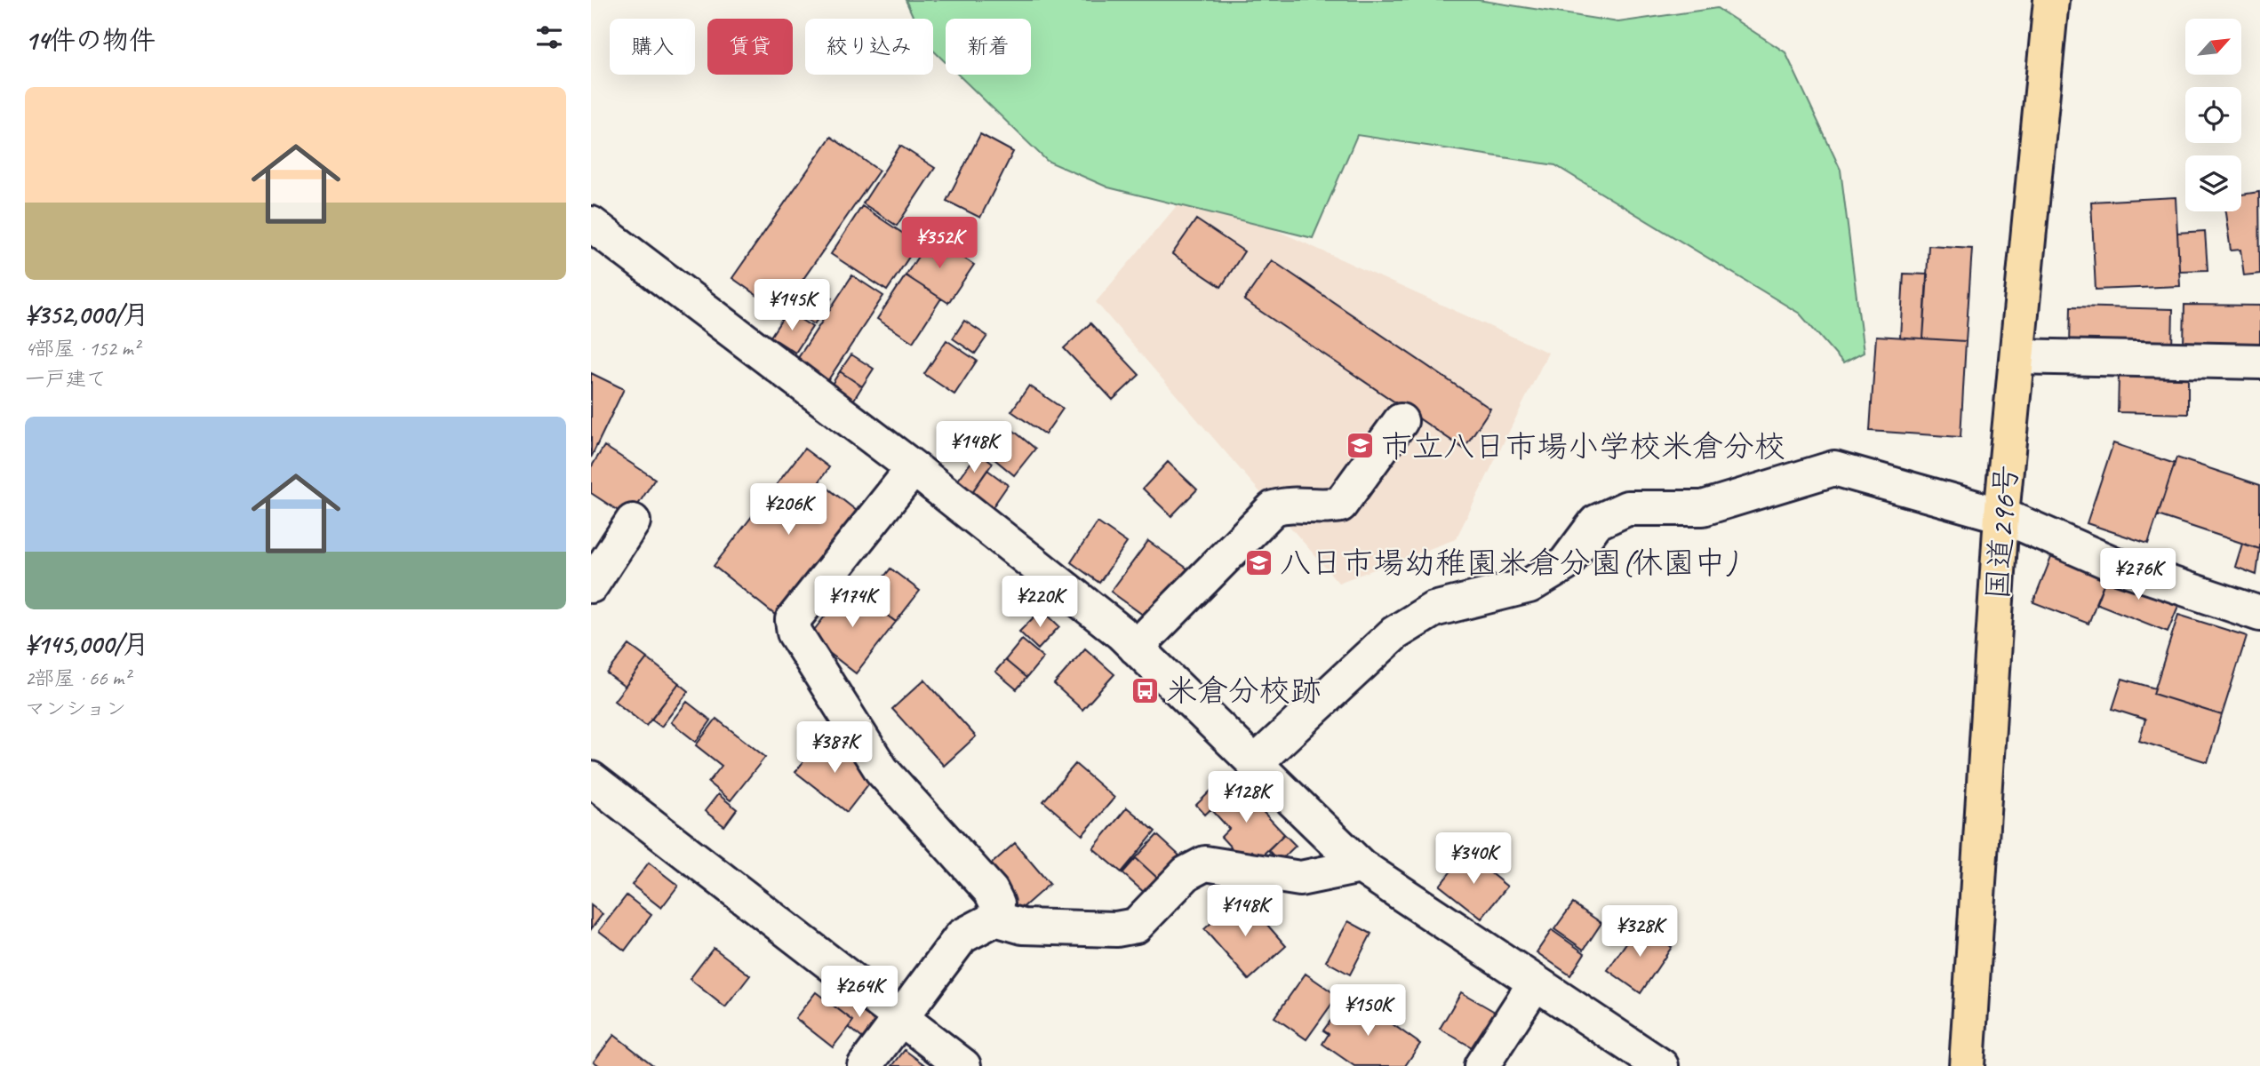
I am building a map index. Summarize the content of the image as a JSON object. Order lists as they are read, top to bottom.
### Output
{
  "streets": {
    "highway": ["国道296号"]
  },
  "places": {
    "school or university": ["市立八日市場小学校米倉分校", "八日市場幼稚園米倉分園(休園中)"],
    "bus stop": ["米倉分校跡"]
  },
  "north": "top right",
  "page": {
    "heading": "14件の物件",
    "chip": [
      "購入",
      "賃貸",
      "絞り込み",
      "新着"
    ],
    "list": [
      {
        "name": "¥352,000/月",
        "note": "4部屋 · 152 m² · 一戸建て"
      },
      {
        "name": "¥145,000/月",
        "note": "2部屋 · 66 m² · マンション"
      }
    ],
    "price": [
      "¥352K",
      "¥145K",
      "¥148K",
      "¥206K",
      "¥276K",
      "¥174K",
      "¥220K",
      "¥387K",
      "¥128K",
      "¥340K",
      "¥148K",
      "¥328K",
      "¥264K",
      "¥150K"
    ]
  }
}
